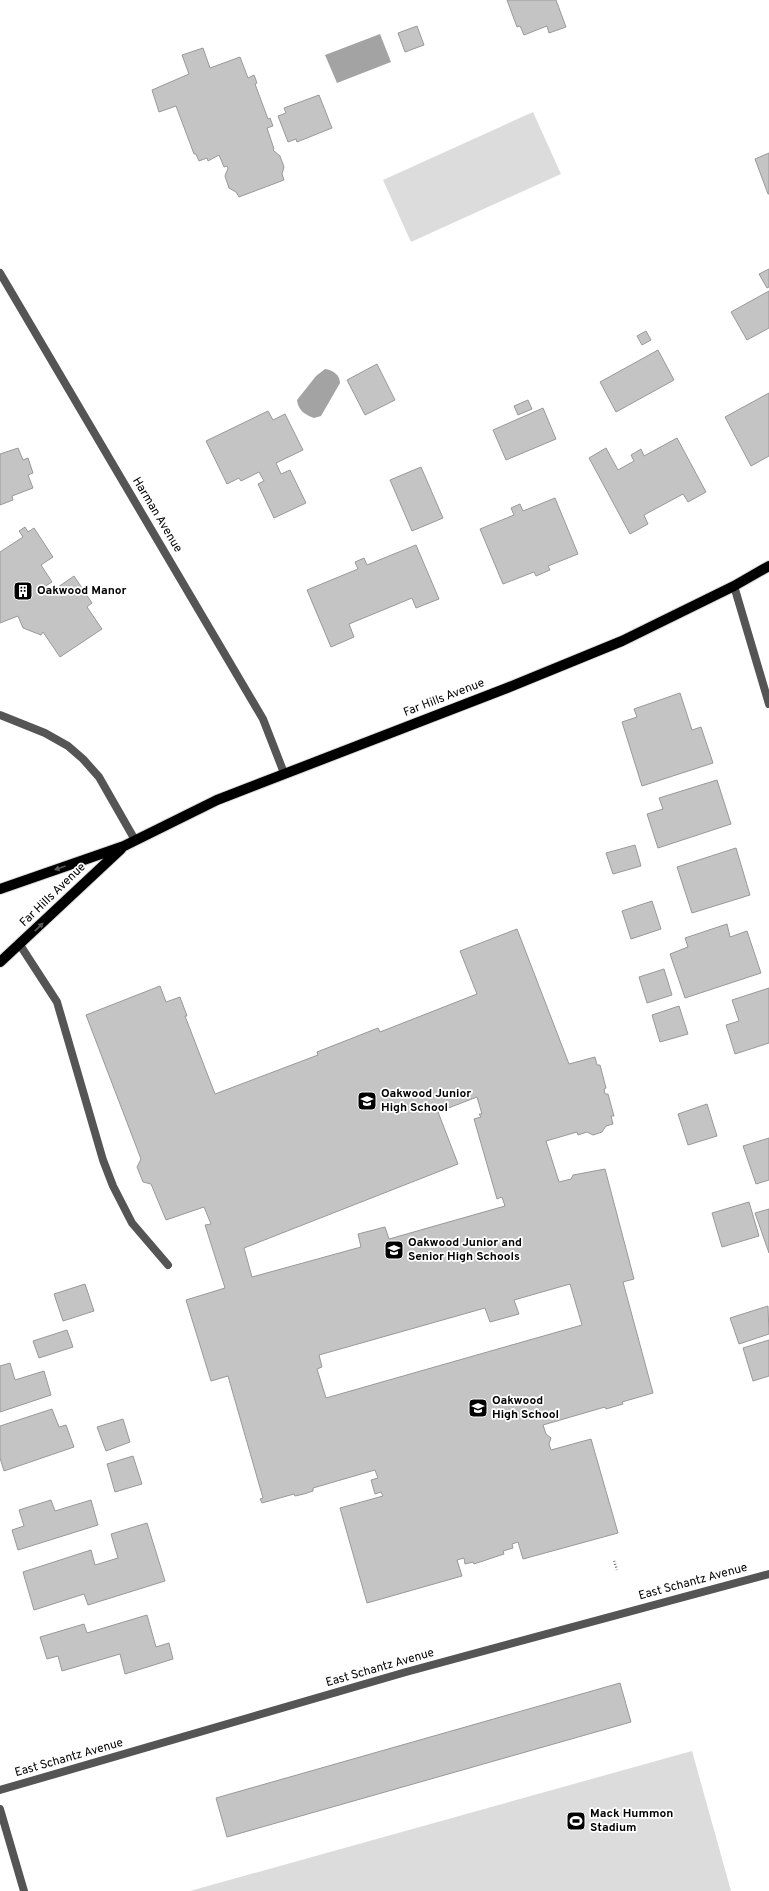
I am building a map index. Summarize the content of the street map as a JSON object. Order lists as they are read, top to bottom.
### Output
{
  "streets": {
    "main road": ["Far Hills Avenue"],
    "street": ["Harman Avenue", "East Schantz Avenue"]
  },
  "crossings": [
    ["Harman Avenue", "Far Hills Avenue"]
  ],
  "places": {
    "building": ["Oakwood Manor"],
    "school or university": ["Oakwood Junior High School", "Oakwood Junior and Senior High Schools", "Oakwood High School"],
    "sports": ["Mack Hummon Stadium"]
  }
}
